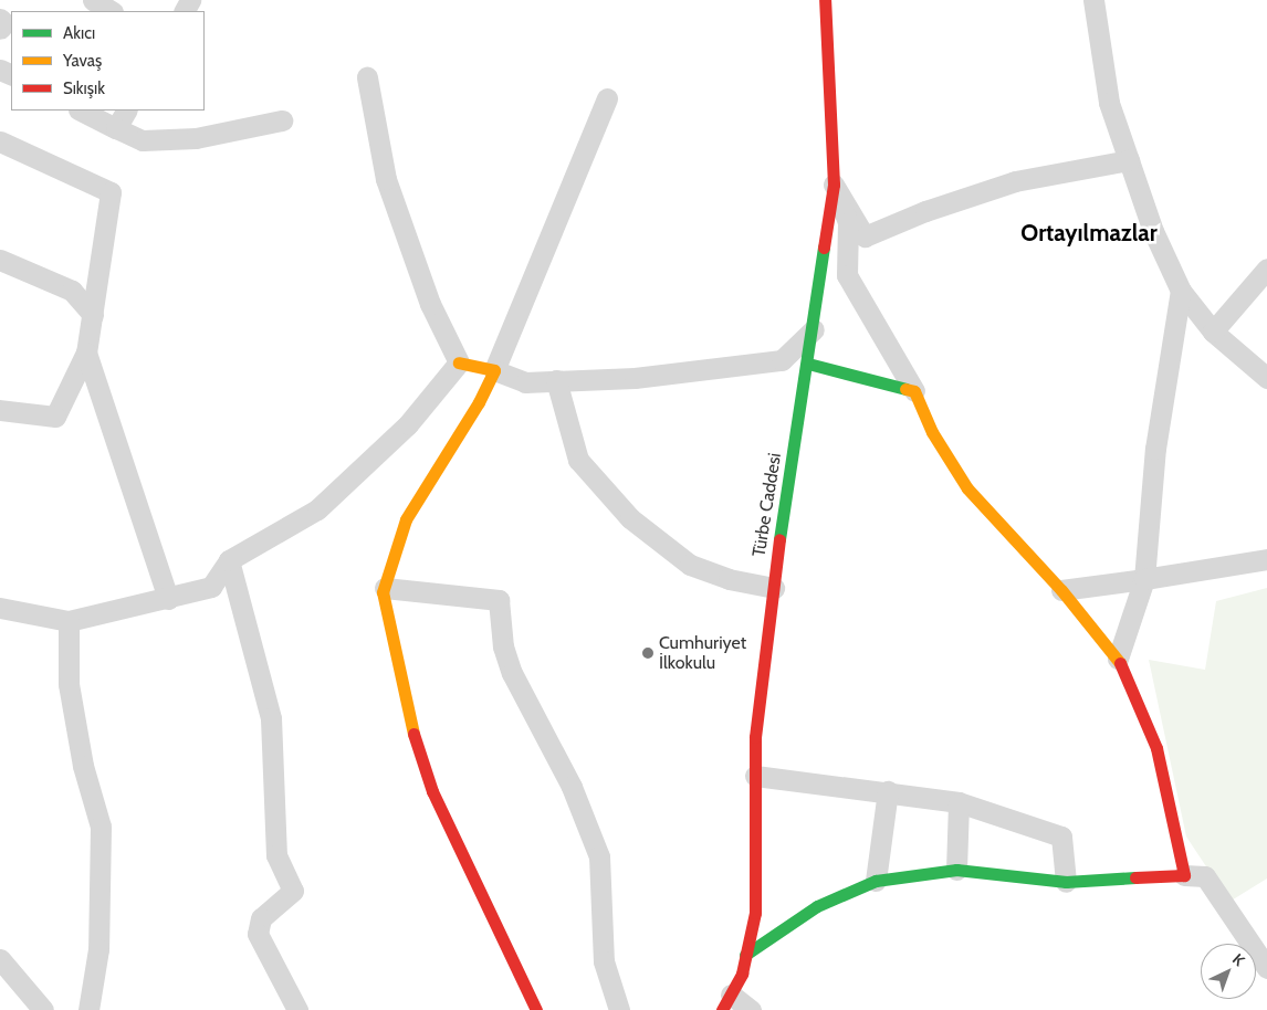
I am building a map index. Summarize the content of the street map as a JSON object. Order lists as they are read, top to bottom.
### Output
{
  "streets": {
    "street": ["Türbe Caddesi"]
  },
  "districts": ["Ortayılmazlar"],
  "places": ["Cumhuriyet İlkokulu"],
  "legend": ["Akıcı", "Yavaş", "Sıkışık"],
  "north": "top right"
}
